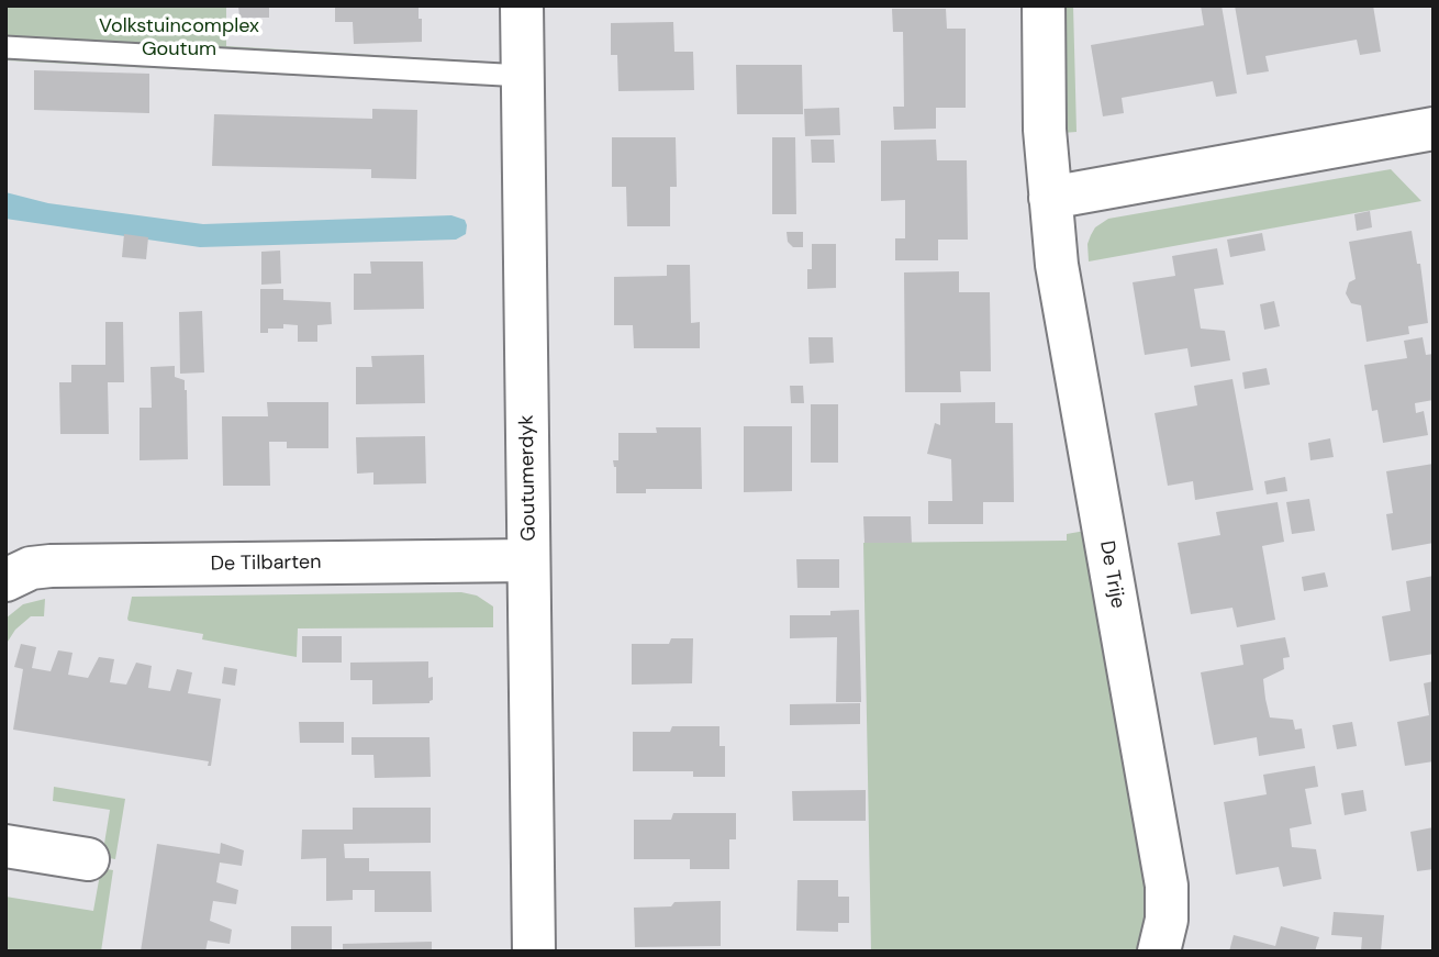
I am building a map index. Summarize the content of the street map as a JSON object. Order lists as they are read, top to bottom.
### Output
{
  "streets": {
    "street": ["Goutumerdyk", "De Tilbarten", "De Trije"]
  },
  "crossings": [
    ["Goutumerdyk", "De Tilbarten"]
  ],
  "parks": ["Volkstuincomplex Goutum"]
}
